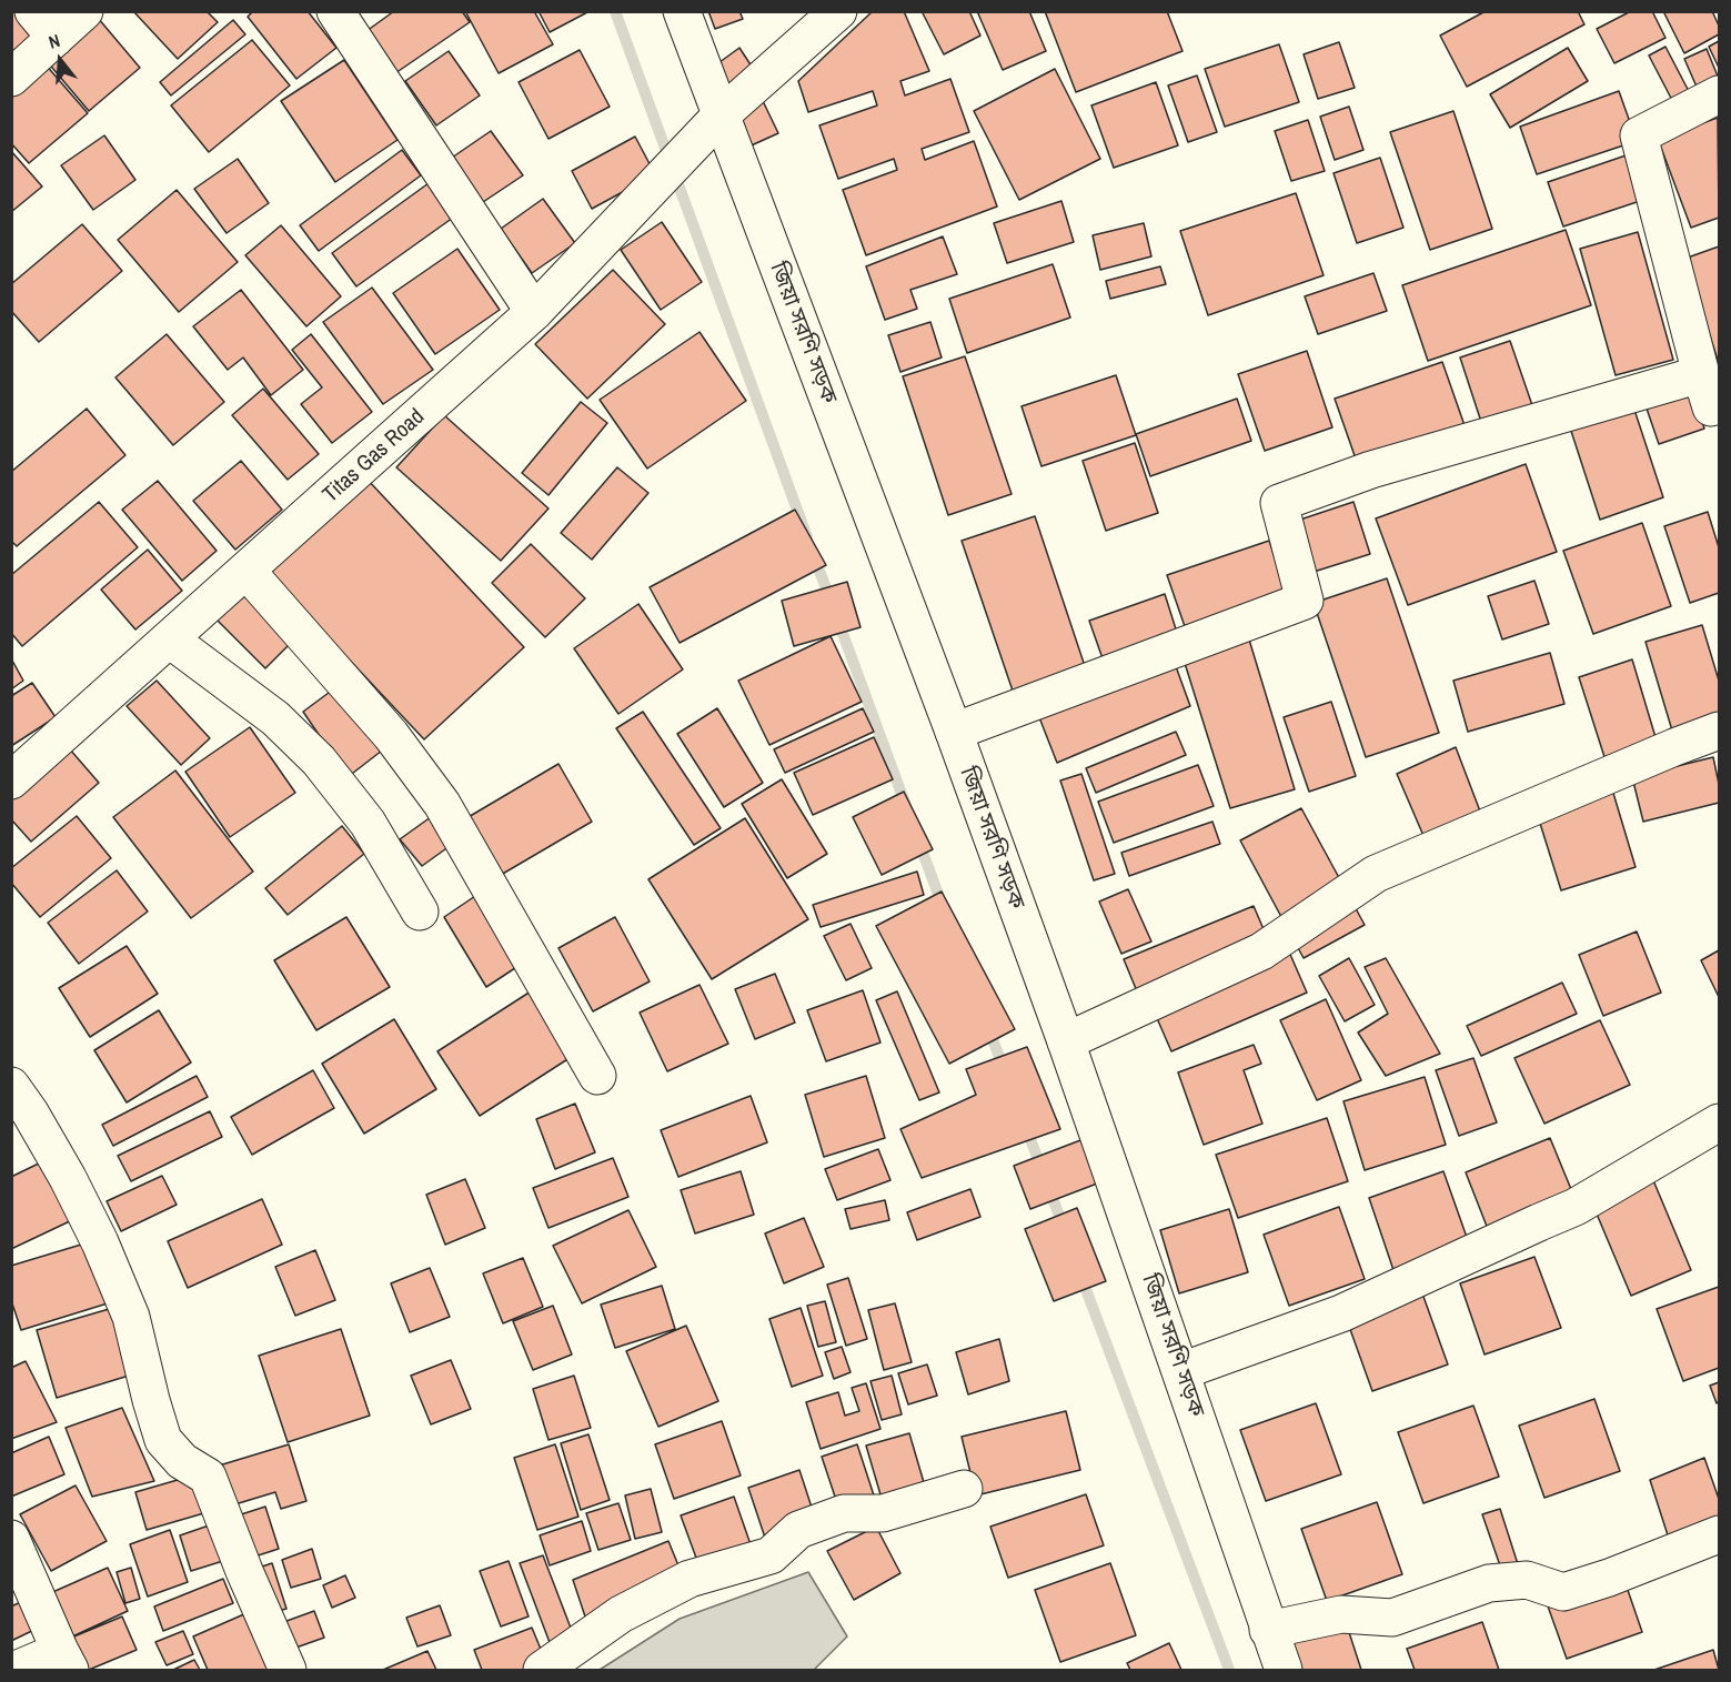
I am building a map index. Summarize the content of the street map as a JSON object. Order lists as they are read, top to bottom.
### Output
{
  "streets": {
    "street": ["জিয়া সরণি সড়ক", "Titas Gas Road"]
  },
  "crossings": [
    ["জিয়া সরণি সড়ক", "Titas Gas Road"]
  ],
  "north": "top"
}
